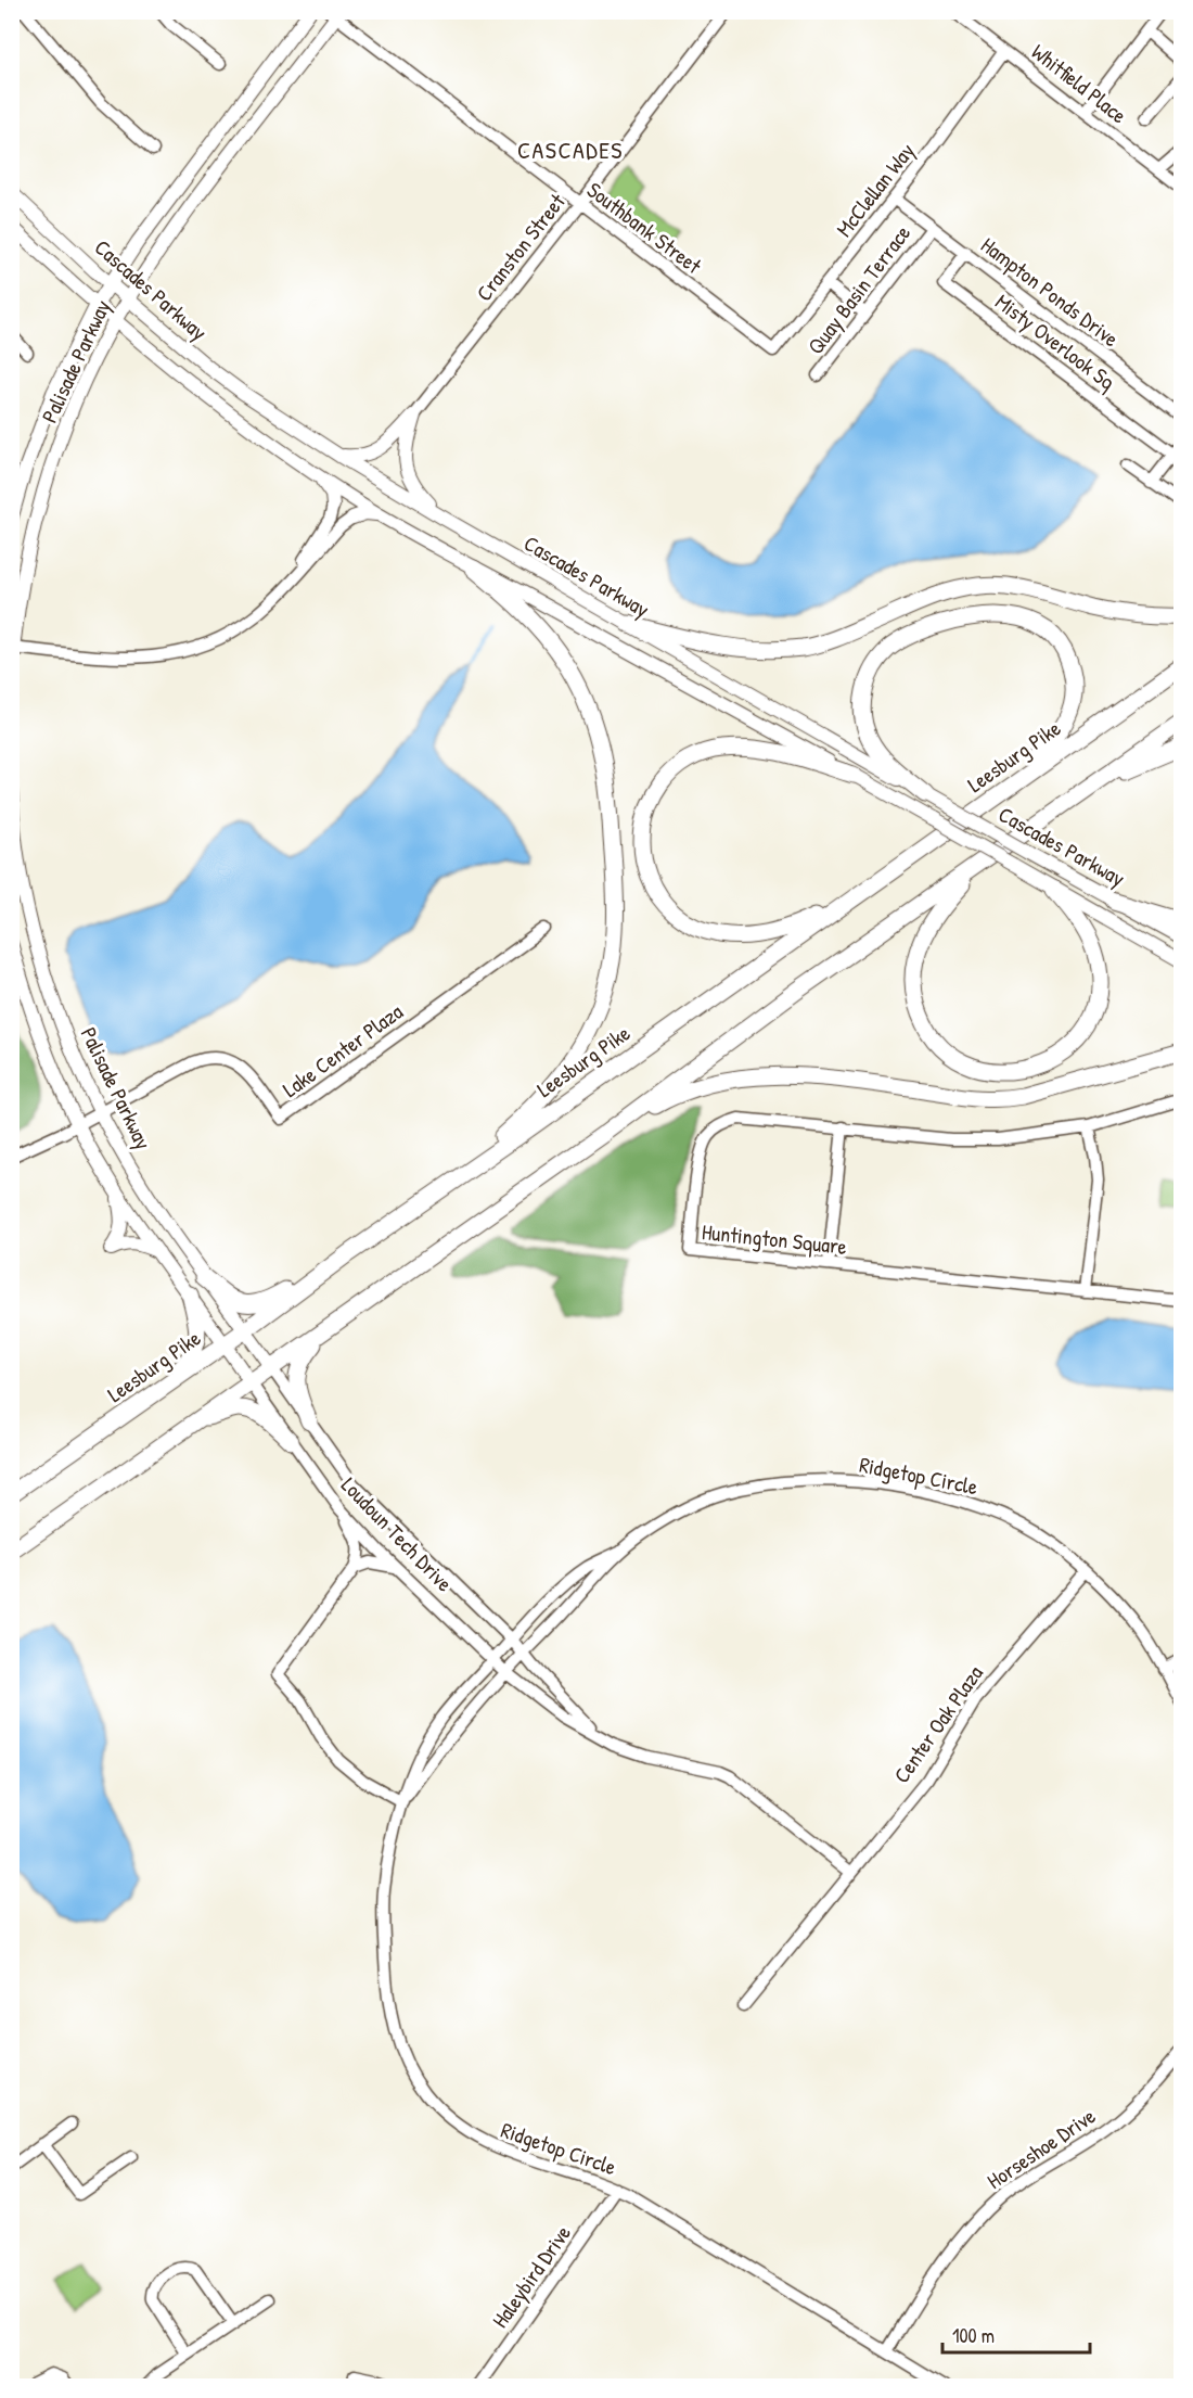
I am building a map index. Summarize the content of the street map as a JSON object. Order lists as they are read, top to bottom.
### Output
{
  "streets": {
    "highway": ["Leesburg Pike"],
    "main road": ["Cascades Parkway", "Palisade Parkway"],
    "street": [
      "Whitfield Place",
      "McClellan Way",
      "Southbank Street",
      "Cranston Street",
      "Quay Basin Terrace",
      "Hampton Ponds Drive",
      "Misty Overlook Sq",
      "Lake Center Plaza",
      "Huntington Square",
      "Ridgetop Circle",
      "Loudoun Tech Drive",
      "Center Oak Plaza",
      "Horseshoe Drive",
      "Haleybird Drive"
    ]
  },
  "crossings": [
    ["Whitfield Place", "McClellan Way"],
    ["McClellan Way", "Southbank Street"],
    ["McClellan Way", "Hampton Ponds Drive"],
    ["Southbank Street", "Cranston Street"],
    ["Southbank Street", "Palisade Parkway"],
    ["Cascades Parkway", "Palisade Parkway"],
    ["Quay Basin Terrace", "Hampton Ponds Drive"],
    ["Hampton Ponds Drive", "Misty Overlook Sq"],
    ["Palisade Parkway", "Leesburg Pike"],
    ["Palisade Parkway", "Lake Center Plaza"],
    ["Palisade Parkway", "Loudoun Tech Drive"],
    ["Ridgetop Circle", "Loudoun Tech Drive"],
    ["Ridgetop Circle", "Center Oak Plaza"],
    ["Ridgetop Circle", "Horseshoe Drive"],
    ["Ridgetop Circle", "Haleybird Drive"]
  ],
  "districts": ["CASCADES"],
  "scale_bar": "100 m"
}
